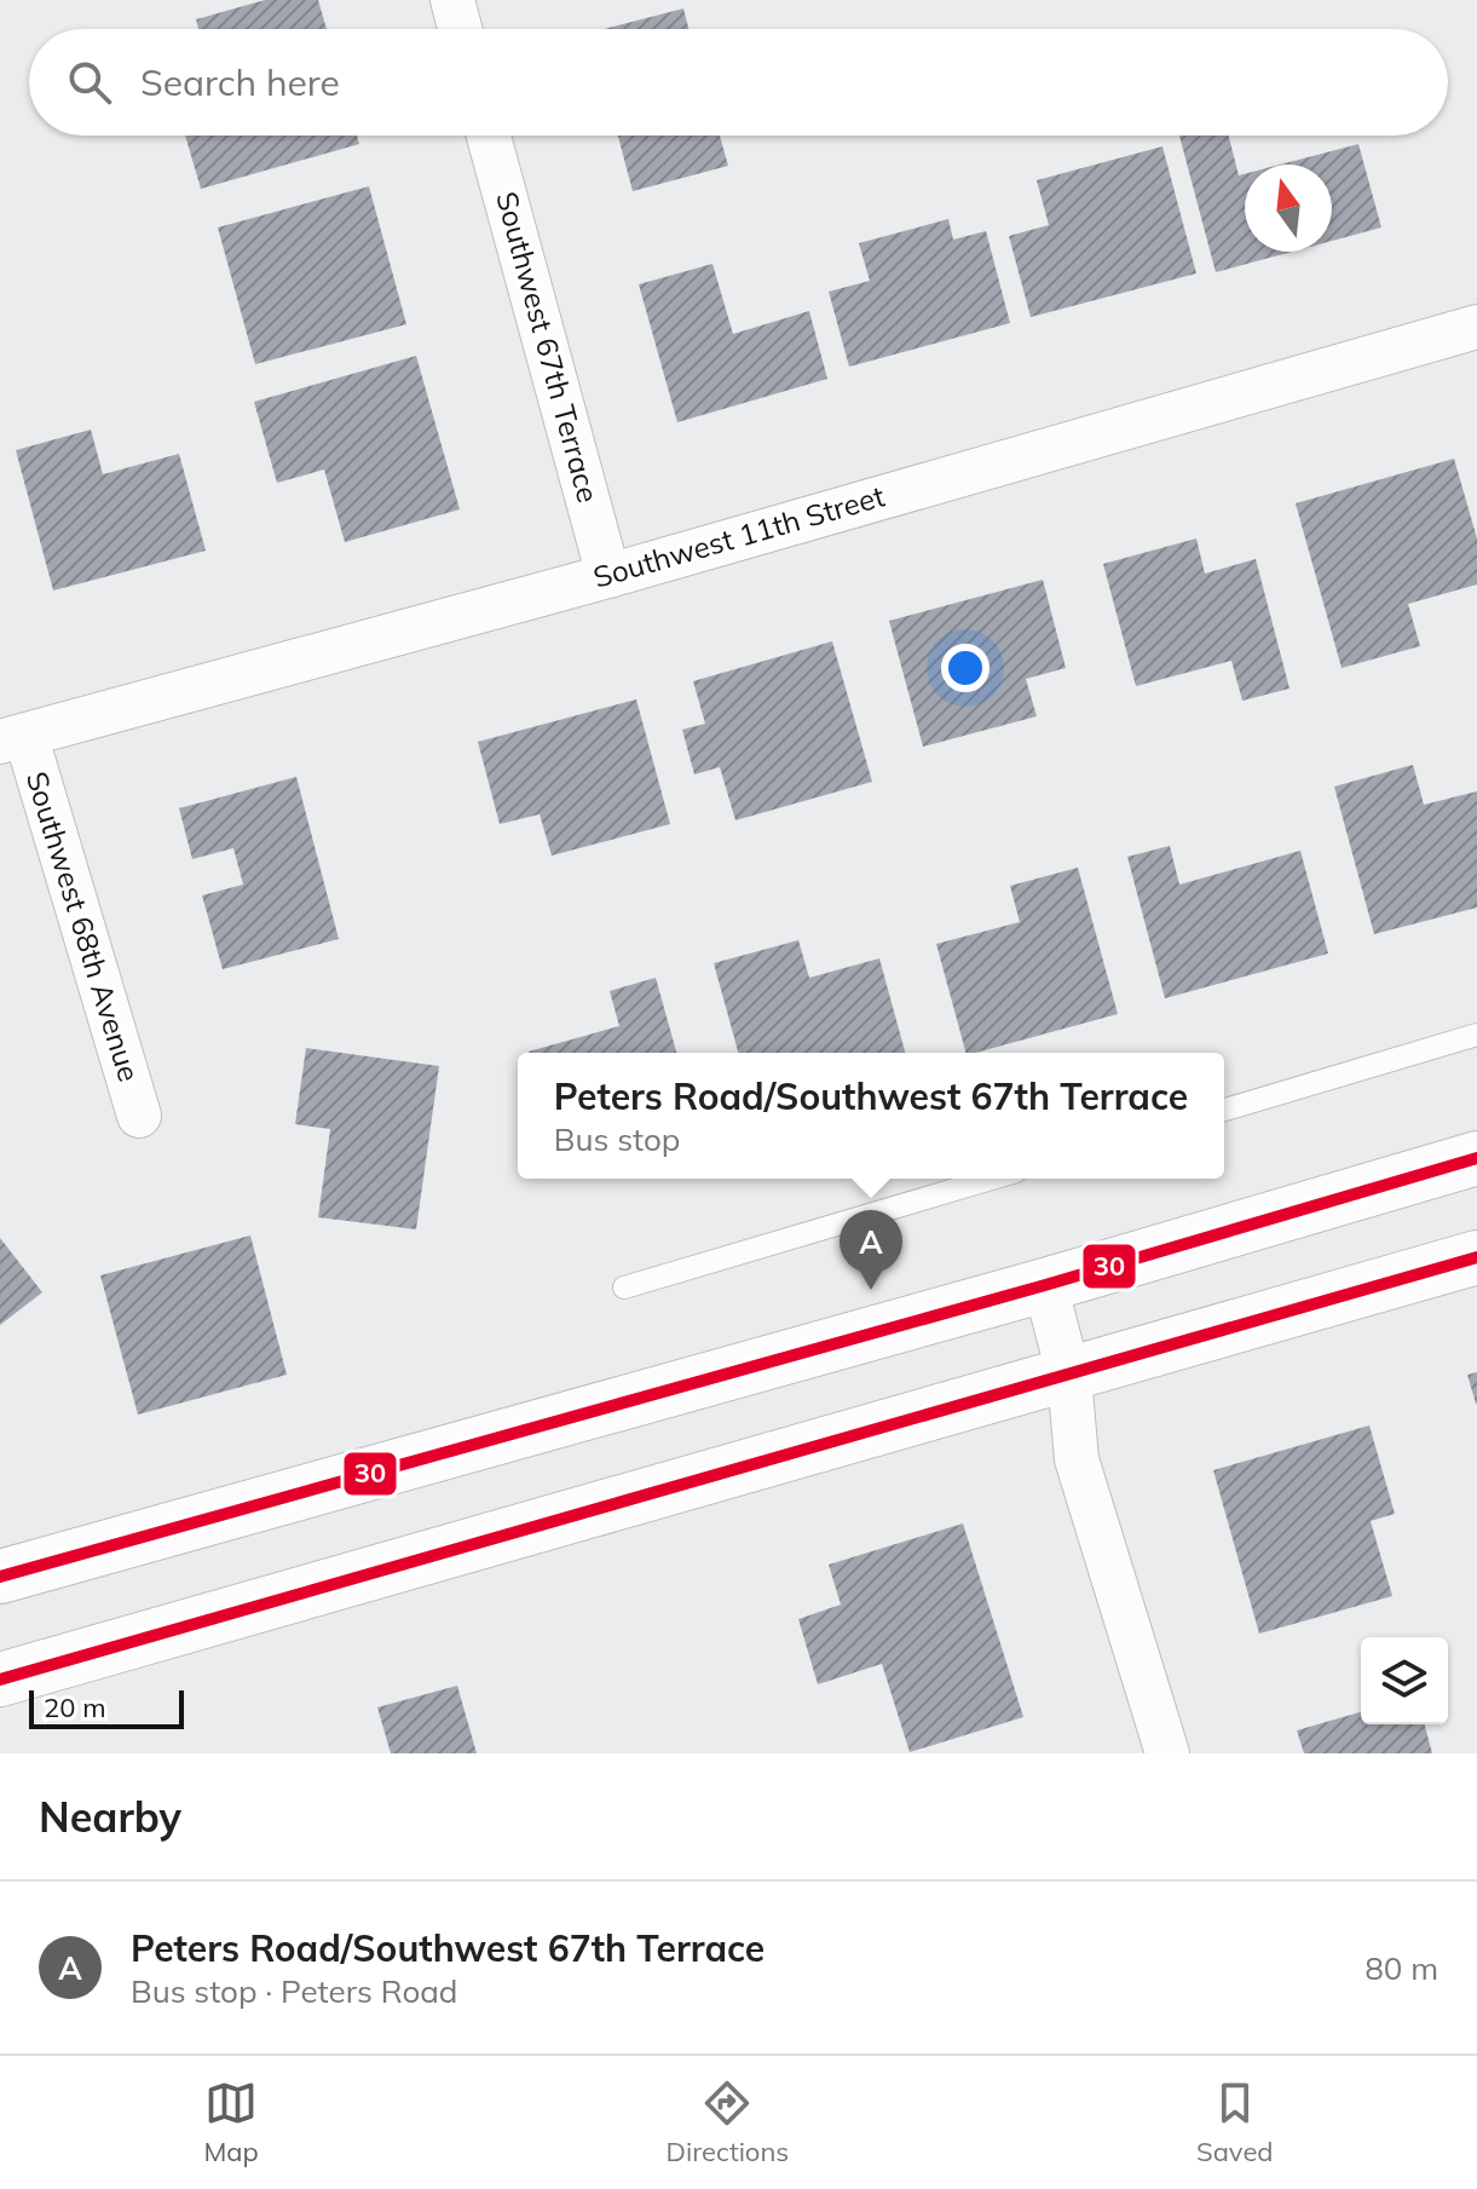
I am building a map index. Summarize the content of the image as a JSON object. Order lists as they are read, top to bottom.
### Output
{
  "streets": {
    "street": ["Southwest 67th Terrace", "Southwest 11th Street", "Southwest 68th Avenue"]
  },
  "crossings": [
    ["Southwest 67th Terrace", "Southwest 11th Street"],
    ["Southwest 11th Street", "Southwest 68th Avenue"]
  ],
  "lines": ["transit line 30"],
  "scale_bar": "20 m",
  "north": "top",
  "page": {
    "search": "Search here",
    "popup": ["Peters Road/Southwest 67th Terrace", "Bus stop"],
    "pins": "A",
    "scale": "20 m",
    "heading": "Nearby",
    "list": [
      {
        "mark": "A",
        "name": "Peters Road/Southwest 67th Terrace",
        "note": "Bus stop · Peters Road",
        "value": "80 m"
      }
    ],
    "nav": ["Map", "Directions", "Saved"]
  }
}
